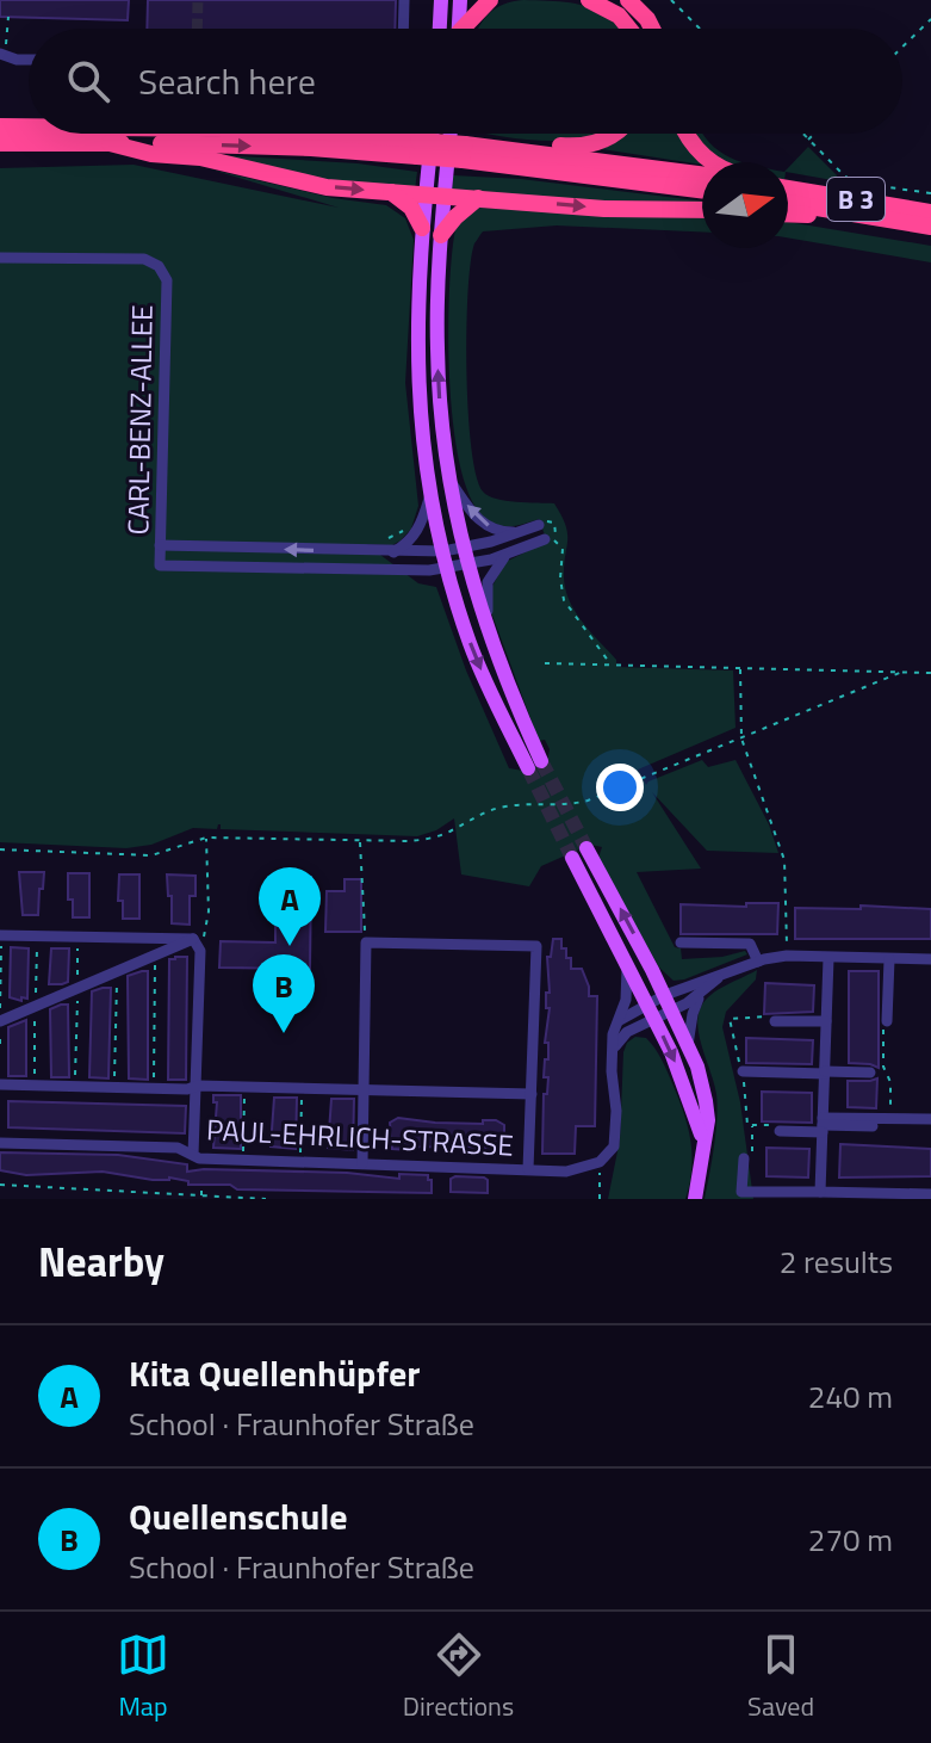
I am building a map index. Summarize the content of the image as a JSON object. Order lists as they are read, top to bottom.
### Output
{
  "streets": {
    "highway": ["B 3"],
    "street": ["CARL-BENZ-ALLEE", "PAUL-EHRLICH-STRASSE"]
  },
  "north": "right",
  "page": {
    "search": "Search here",
    "pins": ["A", "B"],
    "heading": ["Nearby", "2 results"],
    "list": [
      {
        "mark": "A",
        "name": "Kita Quellenhüpfer",
        "note": "School · Fraunhofer Straße",
        "value": "240 m"
      },
      {
        "mark": "B",
        "name": "Quellenschule",
        "note": "School · Fraunhofer Straße",
        "value": "270 m"
      }
    ],
    "nav": ["Map", "Directions", "Saved"]
  }
}
